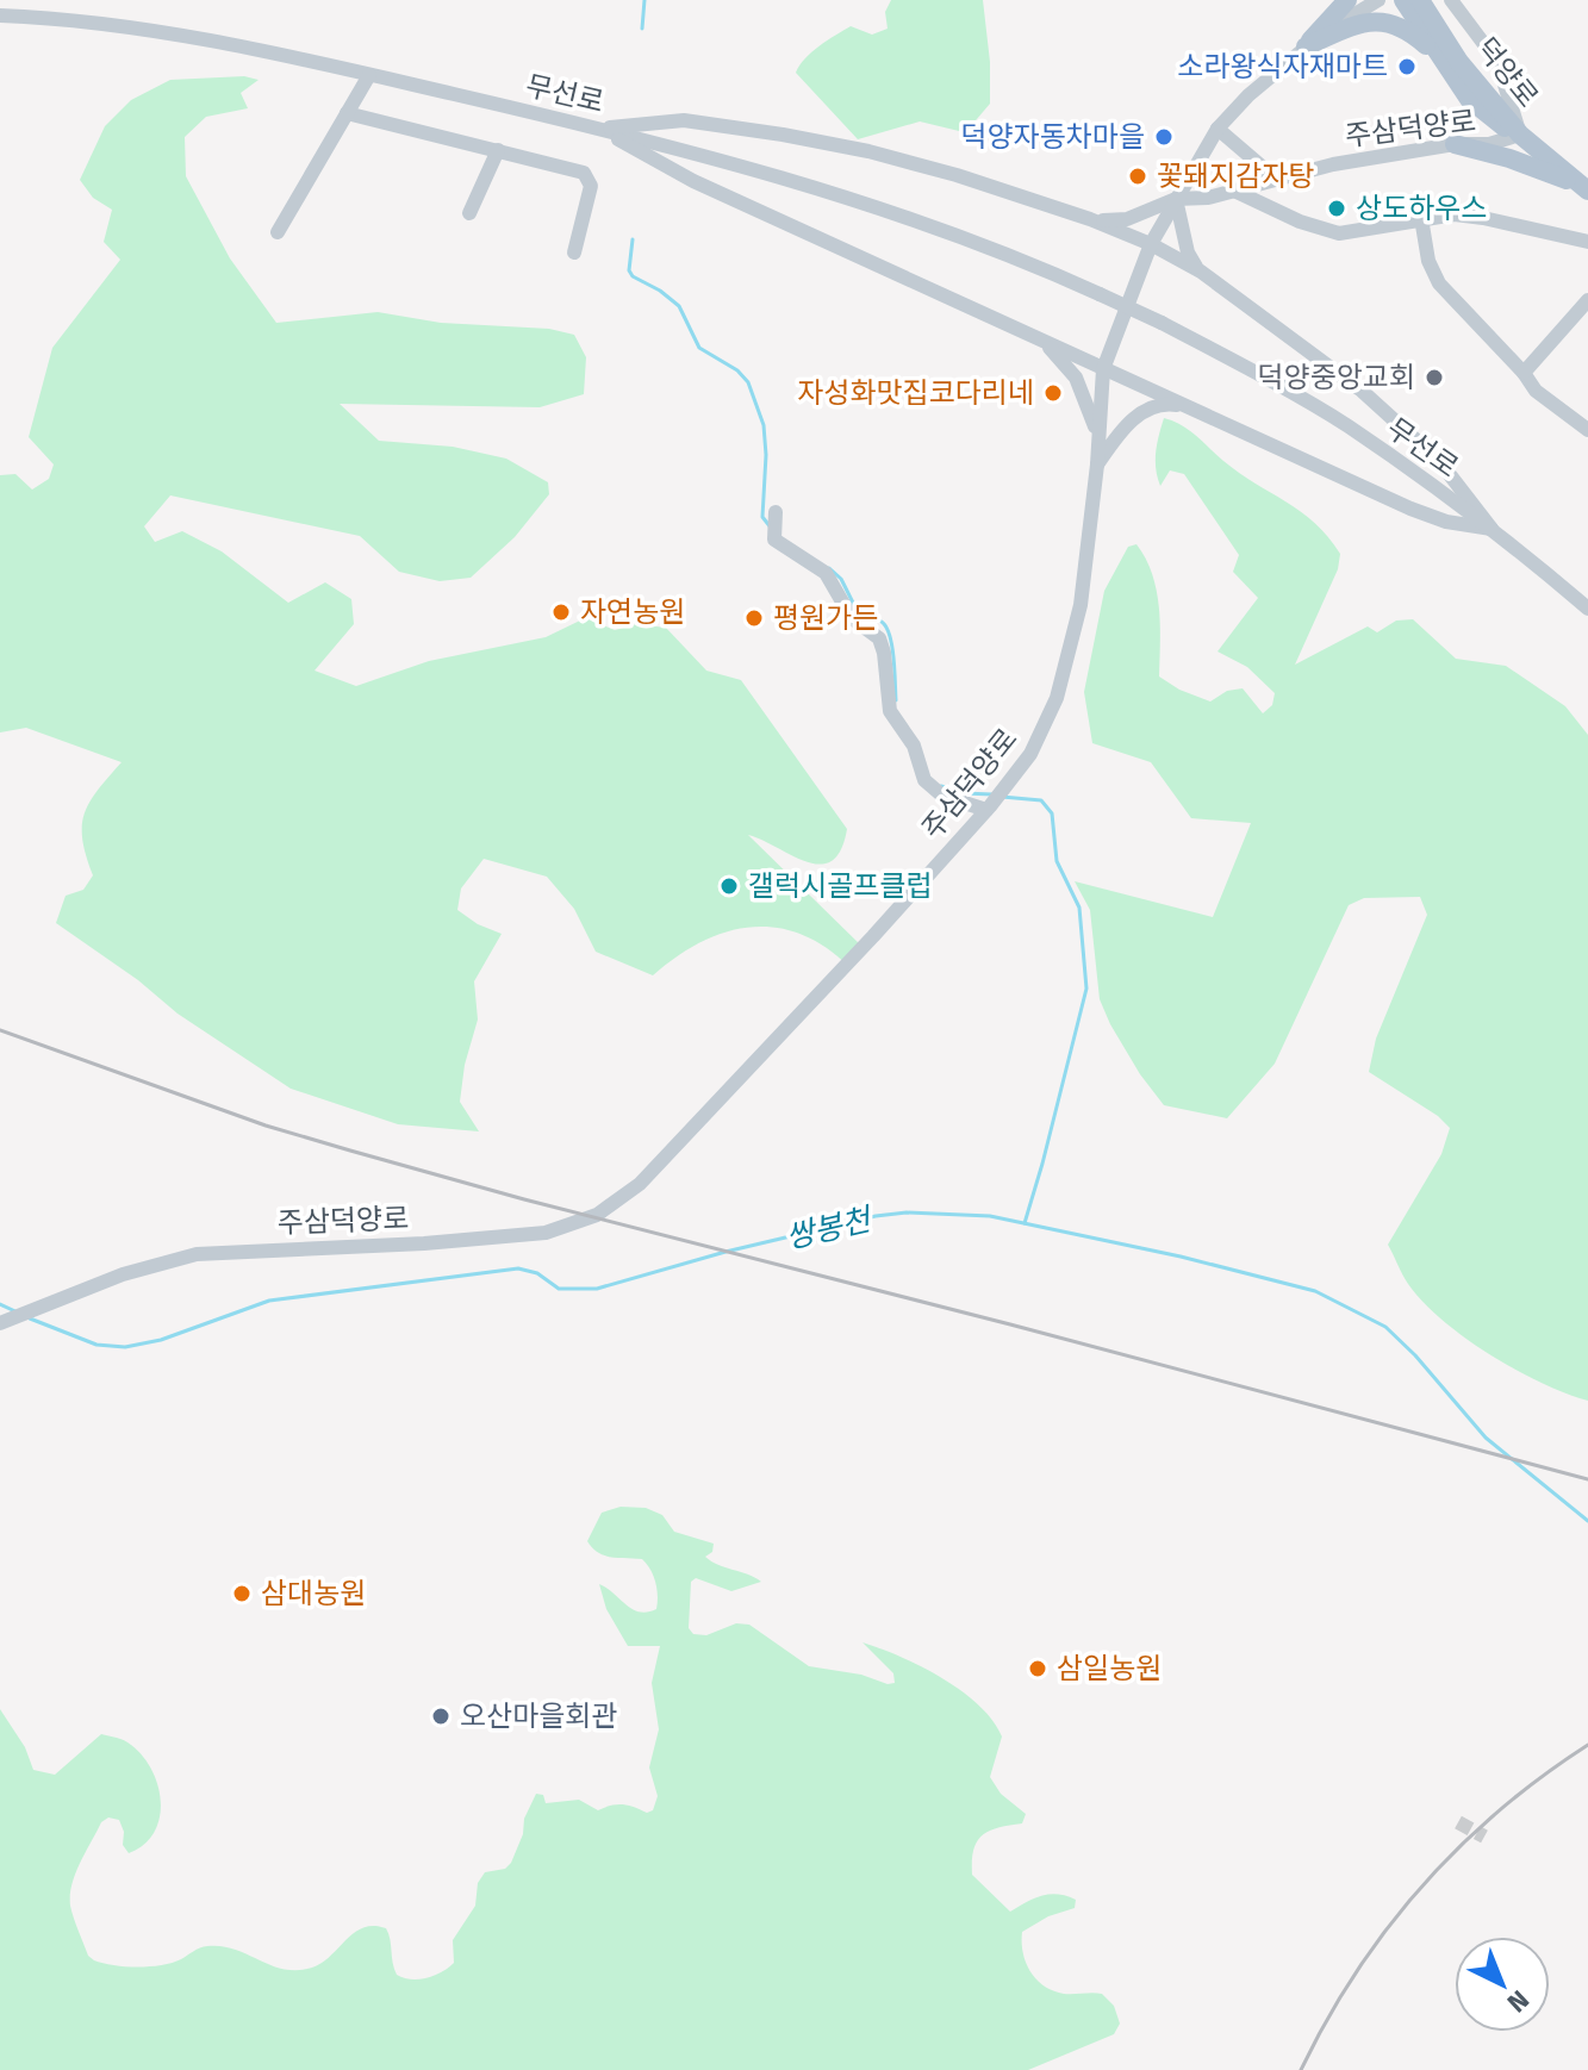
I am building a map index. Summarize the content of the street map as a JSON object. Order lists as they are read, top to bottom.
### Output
{
  "streets": {
    "main road": ["덕양로"],
    "street": ["무선로", "주삼덕양로"]
  },
  "crossings": [
    ["덕양로", "주삼덕양로"]
  ],
  "water": ["쌍봉천"],
  "places": [
    "소라왕식자재마트",
    "덕양자동차마을",
    "꽃돼지감자탕",
    "상도하우스",
    "덕양중앙교회",
    "자성화맛집코다리네",
    "자연농원",
    "평원가든",
    "갤럭시골프클럽",
    "삼대농원",
    "삼일농원",
    "오산마을회관"
  ],
  "north": "bottom right"
}
